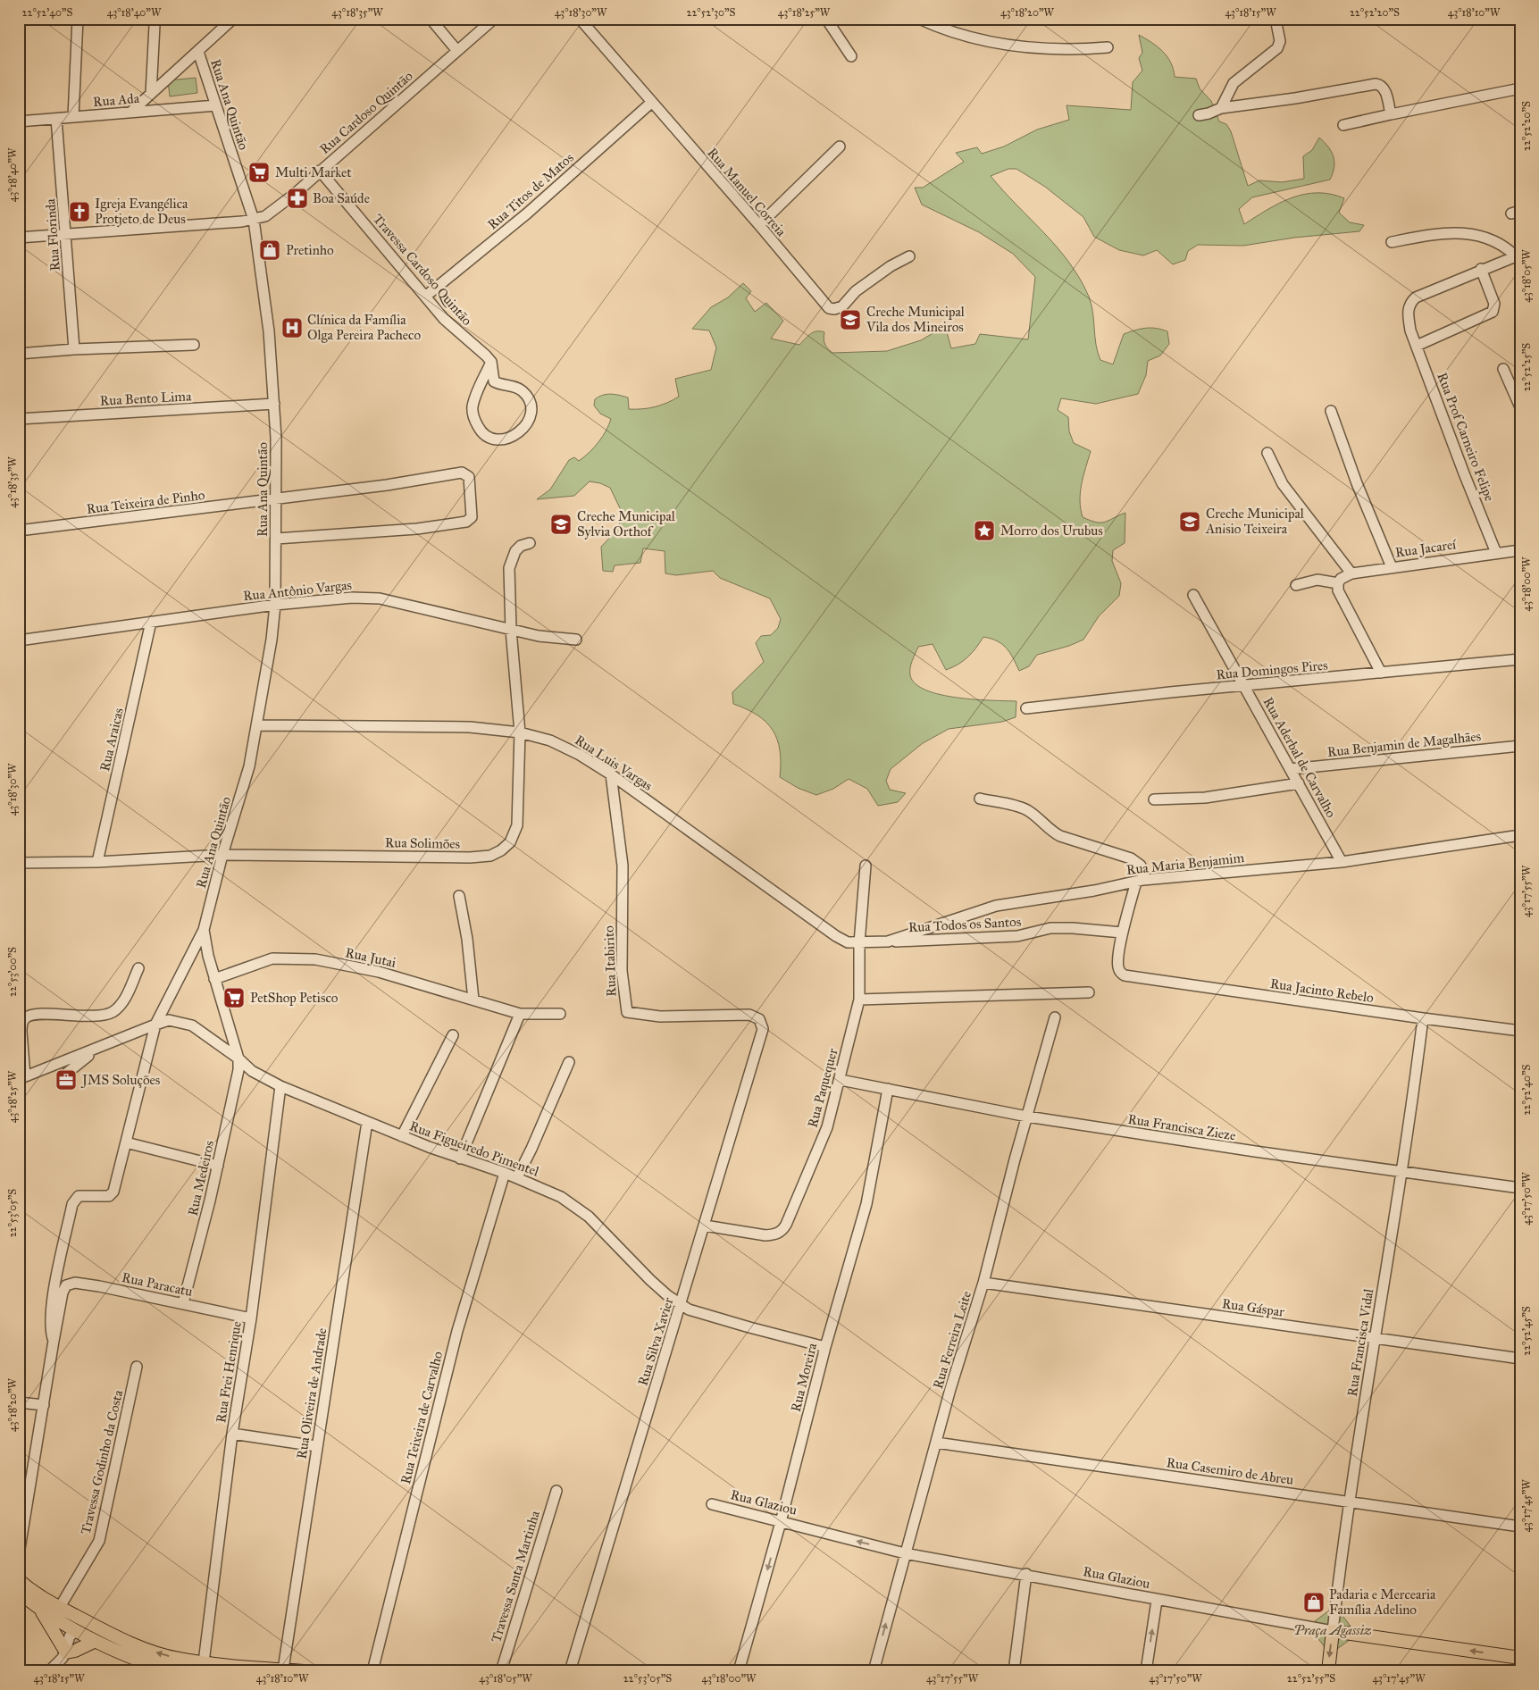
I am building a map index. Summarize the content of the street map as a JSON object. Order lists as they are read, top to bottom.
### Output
{
  "streets": {
    "main road": ["Rua Francisca Vidal", "Rua Glaziou"],
    "street": [
      "Rua Ada",
      "Rua Ana Quintão",
      "Rua Cardoso Quintão",
      "Rua Titos de Matos",
      "Rua Manuel Correia",
      "Rua Florinda",
      "Travessa Cardoso Quintão",
      "Rua Bento Lima",
      "Rua Prof Carneiro Felipe",
      "Rua Teixeira de Pinho",
      "Rua Jacareí",
      "Rua Antônio Vargas",
      "Rua Domingos Pires",
      "Rua Araicas",
      "Rua Benjamin de Magalhães",
      "Rua Aderbal de Carvalho",
      "Rua Luis Vargas",
      "Rua Solimões",
      "Rua Maria Benjamim",
      "Rua Todos os Santos",
      "Rua Jutai",
      "Rua Itabirito",
      "Rua Jacinto Rebelo",
      "Rua Paquequer",
      "Rua Francisca Zieze",
      "Rua Figueiredo Pimentel",
      "Rua Medeiros",
      "Rua Paracatu",
      "Rua Gáspar",
      "Rua Ferreira Leite",
      "Rua Silva Xavier",
      "Rua Frei Henrique",
      "Rua Moreira",
      "Rua Oliveira de Andrade",
      "Rua Teixeira de Carvalho",
      "Travessa Godinho da Costa",
      "Rua Casemiro de Abreu",
      "Travessa Santa Martinha"
    ]
  },
  "crossings": [
    ["Rua Ada", "Rua Ana Quintão"],
    ["Rua Ada", "Rua Florinda"],
    ["Rua Ana Quintão", "Rua Cardoso Quintão"],
    ["Rua Ana Quintão", "Rua Bento Lima"],
    ["Rua Ana Quintão", "Rua Teixeira de Pinho"],
    ["Rua Ana Quintão", "Rua Antônio Vargas"],
    ["Rua Ana Quintão", "Rua Luis Vargas"],
    ["Rua Ana Quintão", "Rua Solimões"],
    ["Rua Cardoso Quintão", "Rua Florinda"],
    ["Rua Cardoso Quintão", "Travessa Cardoso Quintão"],
    ["Rua Titos de Matos", "Rua Manuel Correia"],
    ["Rua Titos de Matos", "Travessa Cardoso Quintão"],
    ["Rua Prof Carneiro Felipe", "Rua Jacareí"],
    ["Rua Antônio Vargas", "Rua Araicas"],
    ["Rua Antônio Vargas", "Rua Solimões"],
    ["Rua Domingos Pires", "Rua Aderbal de Carvalho"],
    ["Rua Araicas", "Rua Solimões"],
    ["Rua Benjamin de Magalhães", "Rua Aderbal de Carvalho"],
    ["Rua Aderbal de Carvalho", "Rua Maria Benjamim"],
    ["Rua Luis Vargas", "Rua Solimões"],
    ["Rua Luis Vargas", "Rua Maria Benjamim"],
    ["Rua Luis Vargas", "Rua Itabirito"],
    ["Rua Luis Vargas", "Rua Paquequer"],
    ["Rua Maria Benjamim", "Rua Todos os Santos"],
    ["Rua Maria Benjamim", "Rua Paquequer"],
    ["Rua Todos os Santos", "Rua Jacinto Rebelo"],
    ["Rua Itabirito", "Rua Silva Xavier"],
    ["Rua Jacinto Rebelo", "Rua Francisca Vidal"],
    ["Rua Paquequer", "Rua Francisca Zieze"],
    ["Rua Paquequer", "Rua Silva Xavier"],
    ["Rua Francisca Zieze", "Rua Ferreira Leite"],
    ["Rua Francisca Zieze", "Rua Francisca Vidal"],
    ["Rua Francisca Zieze", "Rua Moreira"],
    ["Rua Figueiredo Pimentel", "Rua Medeiros"],
    ["Rua Figueiredo Pimentel", "Rua Silva Xavier"],
    ["Rua Figueiredo Pimentel", "Rua Frei Henrique"],
    ["Rua Figueiredo Pimentel", "Rua Moreira"],
    ["Rua Figueiredo Pimentel", "Rua Oliveira de Andrade"],
    ["Rua Figueiredo Pimentel", "Rua Teixeira de Carvalho"],
    ["Rua Medeiros", "Rua Paracatu"],
    ["Rua Paracatu", "Rua Frei Henrique"],
    ["Rua Gáspar", "Rua Ferreira Leite"],
    ["Rua Gáspar", "Rua Francisca Vidal"],
    ["Rua Ferreira Leite", "Rua Casemiro de Abreu"],
    ["Rua Ferreira Leite", "Rua Glaziou"],
    ["Rua Francisca Vidal", "Rua Casemiro de Abreu"],
    ["Rua Francisca Vidal", "Rua Glaziou"],
    ["Rua Moreira", "Rua Glaziou"]
  ],
  "one_way": ["Rua Glaziou"],
  "parks": ["Praça Agassiz"],
  "places": {
    "supermarket": ["Multi Market", "PetShop Petisco"],
    "pharmacy": ["Boa Saúde"],
    "church": ["Igreja Evangélica Protjeto de Deus"],
    "shop": ["Pretinho", "Padaria e Mercearia Família Adelino"],
    "school or university": ["Creche Municipal Vila dos Mineiros", "Creche Municipal An¡sio Teixeira", "Creche Municipal Sylvia Orthof"],
    "hospital": ["Clínica da Família Olga Pereira Pacheco"],
    "place": ["Morro dos Urubus"],
    "office": ["JMS Soluções"]
  },
  "coordinates": [
    "22°52'40\"S",
    "43°18'40\"W",
    "43°18'35\"W",
    "43°18'30\"W",
    "22°52'30\"S",
    "43°18'25\"W",
    "43°18'20\"W",
    "43°18'15\"W",
    "22°52'20\"S",
    "43°18'10\"W",
    "43°18'05\"W",
    "22°52'25\"S",
    "43°18'00\"W",
    "43°17'55\"W",
    "22°53'00\"S",
    "43°17'50\"W",
    "22°53'05\"S",
    "22°52'45\"S",
    "43°17'45\"W",
    "22°52'55\"S"
  ]
}
